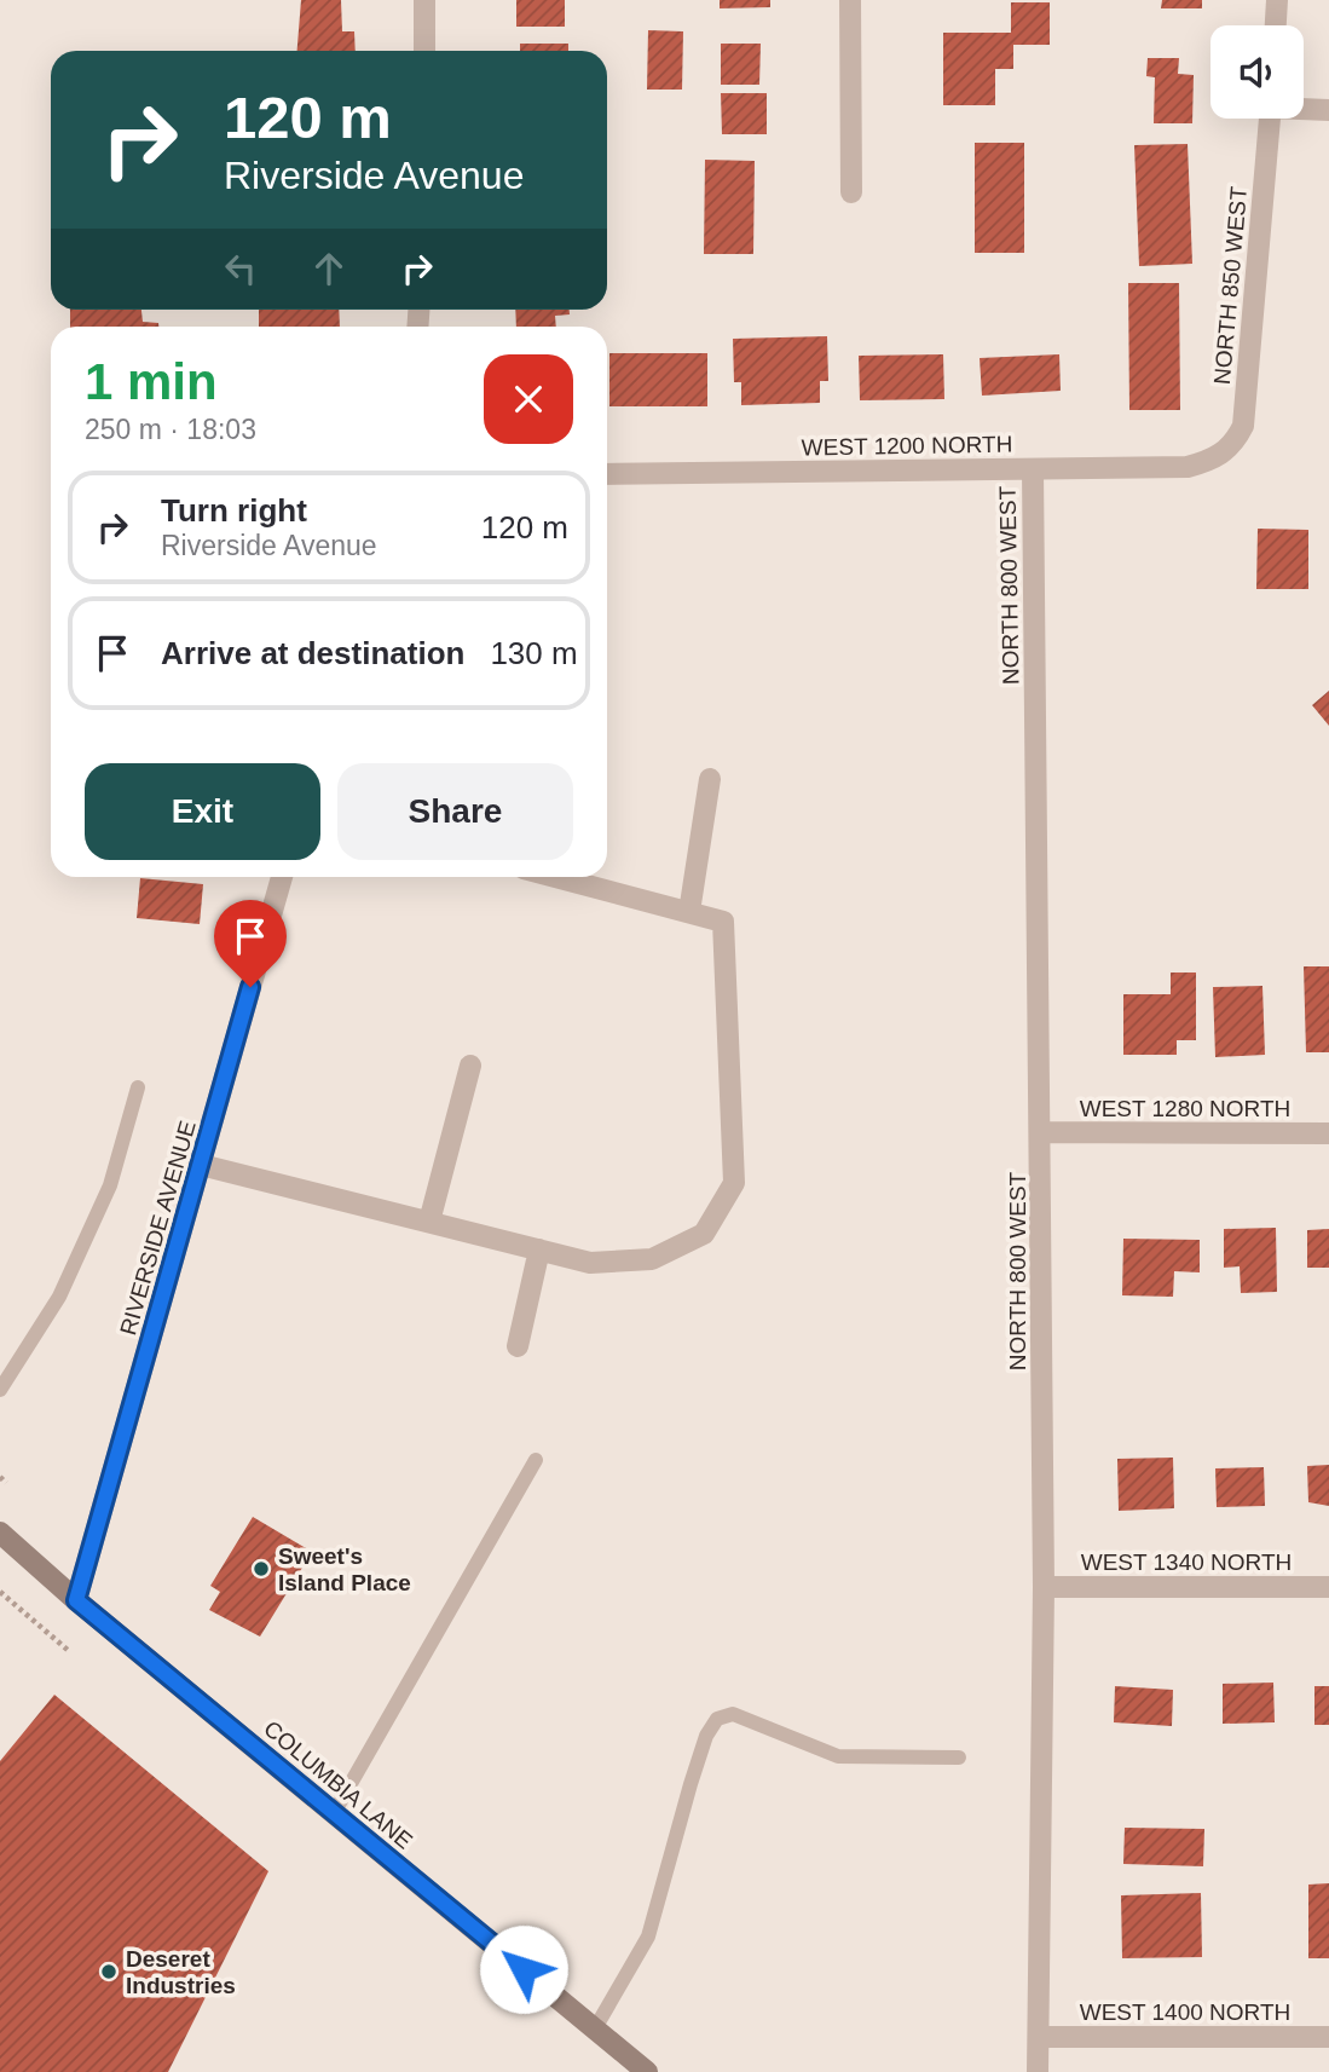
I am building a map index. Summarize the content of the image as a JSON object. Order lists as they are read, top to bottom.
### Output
{
  "streets": {
    "main road": ["COLUMBIA LANE"],
    "street": [
      "NORTH 850 WEST",
      "WEST 1200 NORTH",
      "NORTH 800 WEST",
      "WEST 1280 NORTH",
      "RIVERSIDE AVENUE",
      "WEST 1340 NORTH",
      "WEST 1400 NORTH"
    ]
  },
  "crossings": [
    ["NORTH 850 WEST", "WEST 1200 NORTH"],
    ["WEST 1200 NORTH", "NORTH 800 WEST"],
    ["NORTH 800 WEST", "WEST 1280 NORTH"],
    ["NORTH 800 WEST", "WEST 1340 NORTH"],
    ["NORTH 800 WEST", "WEST 1400 NORTH"],
    ["RIVERSIDE AVENUE", "COLUMBIA LANE"]
  ],
  "places": ["Sweet's Island Place", "Deseret Industries"],
  "page": {
    "turn": ["120 m", "Riverside Avenue"],
    "heading": ["1 min", "250 m · 18:03"],
    "list": [
      {
        "name": "Turn right",
        "note": "Riverside Avenue",
        "value": "120 m"
      },
      {
        "name": "Arrive at destination",
        "value": "130 m"
      }
    ],
    "buttons": ["Exit", "Share"]
  }
}
